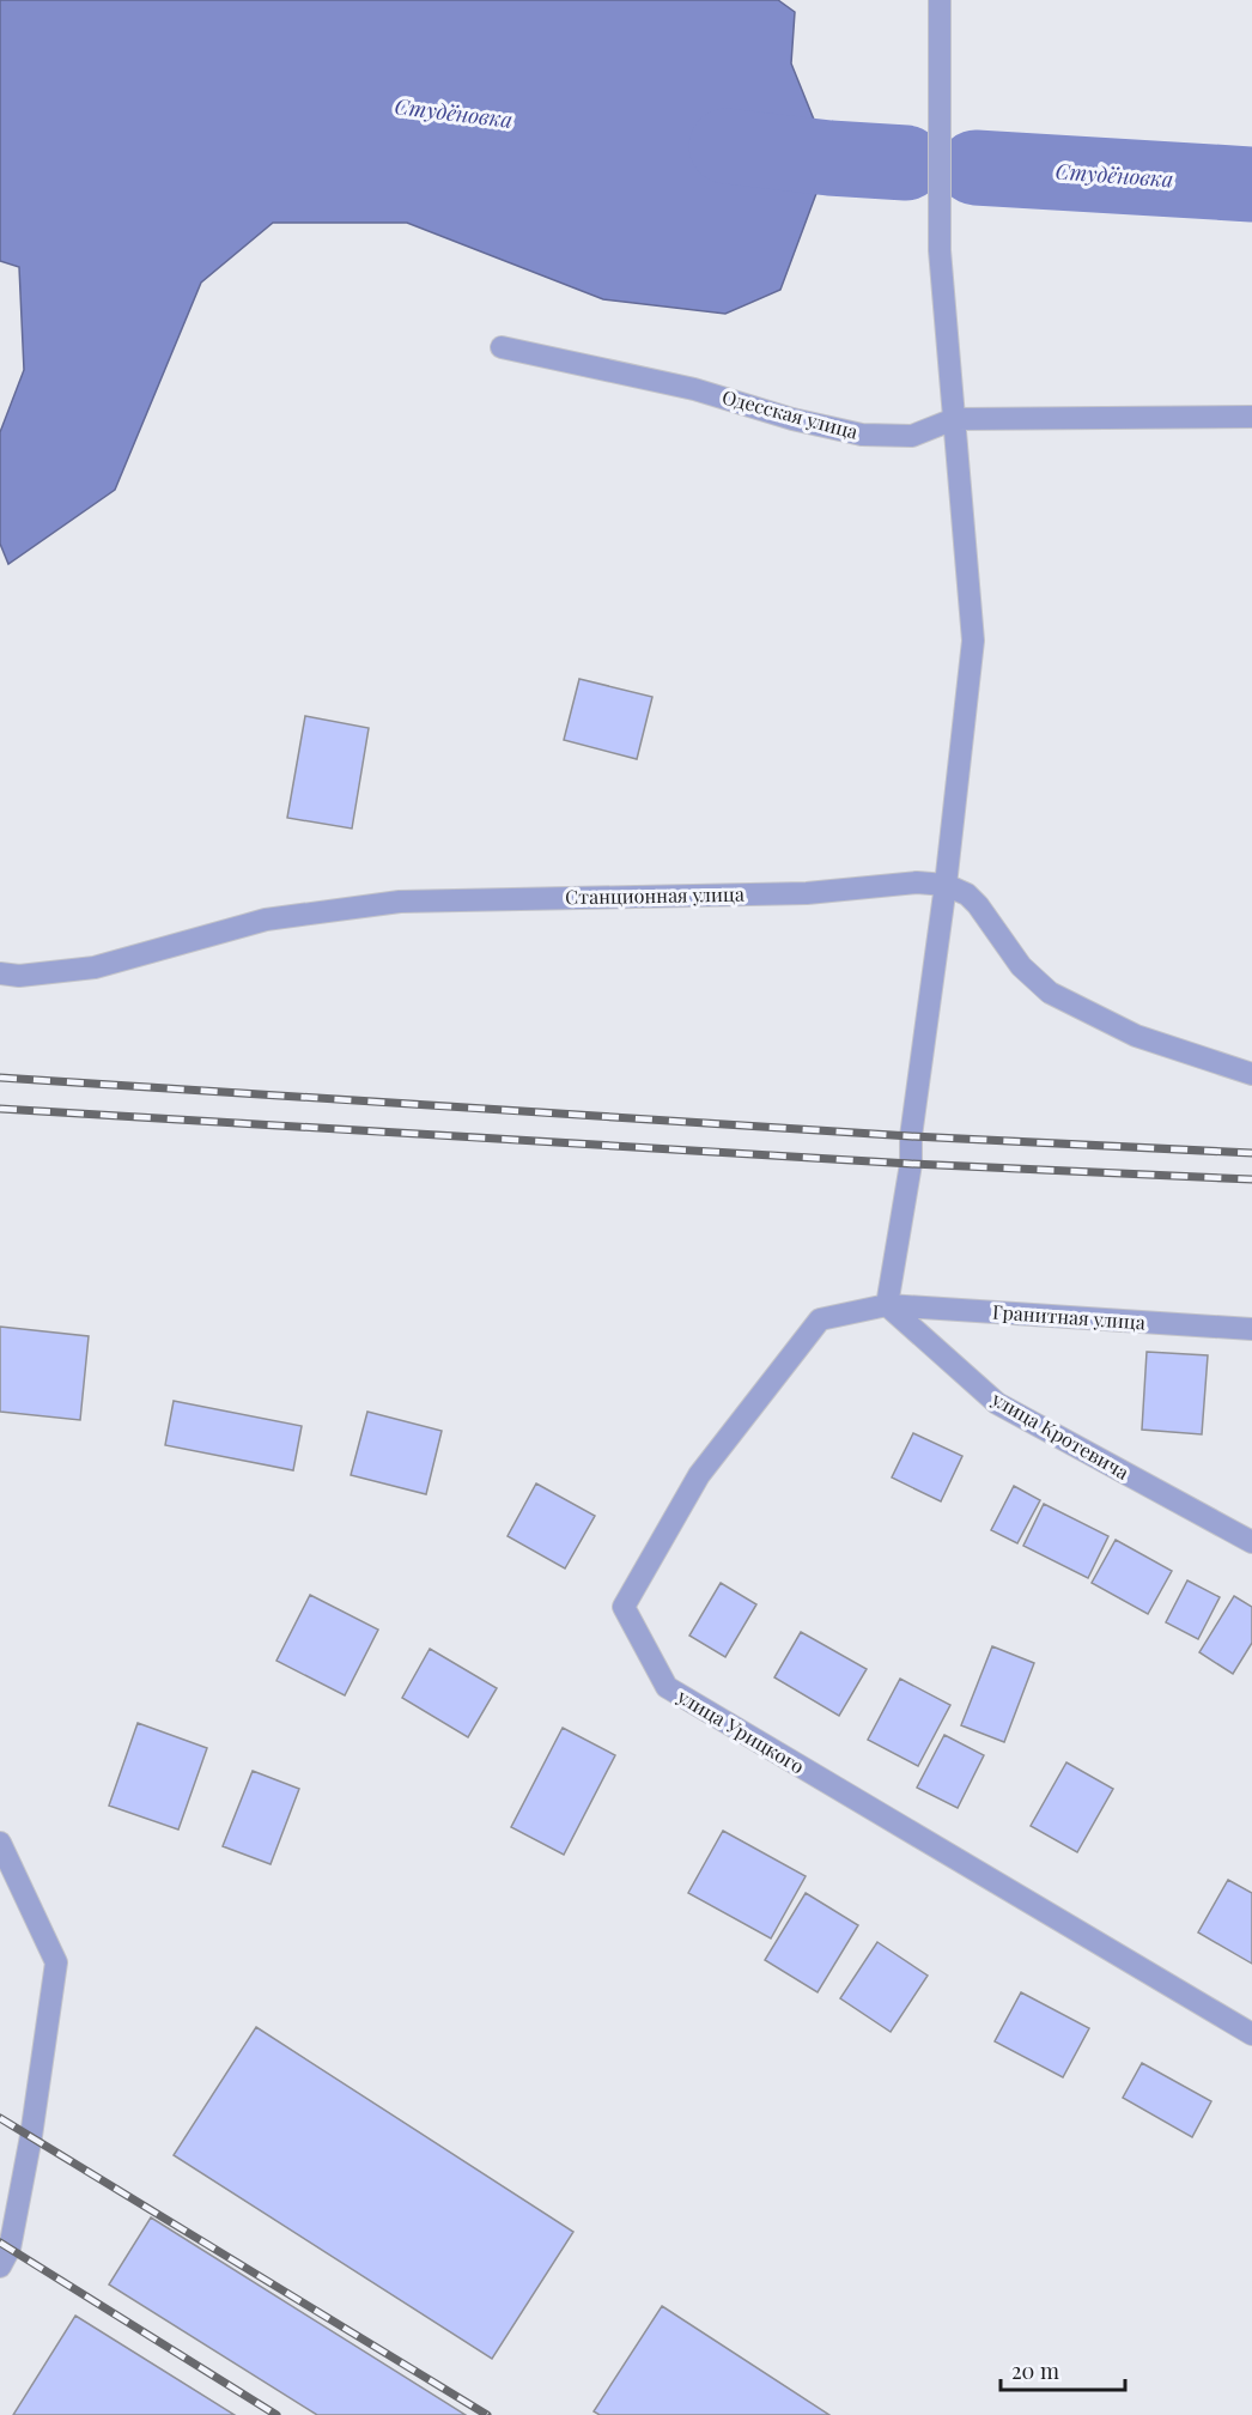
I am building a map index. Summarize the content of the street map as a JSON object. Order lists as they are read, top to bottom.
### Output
{
  "streets": {
    "street": [
      "Одесская улица",
      "Станционная улица",
      "Гранитная улица",
      "улица Кротевича",
      "улица Урицкого"
    ]
  },
  "crossings": [
    ["Гранитная улица", "улица Кротевича"],
    ["Гранитная улица", "улица Урицкого"],
    ["улица Кротевича", "улица Урицкого"]
  ],
  "water": ["Студёновка"],
  "scale_bar": "20 m"
}
